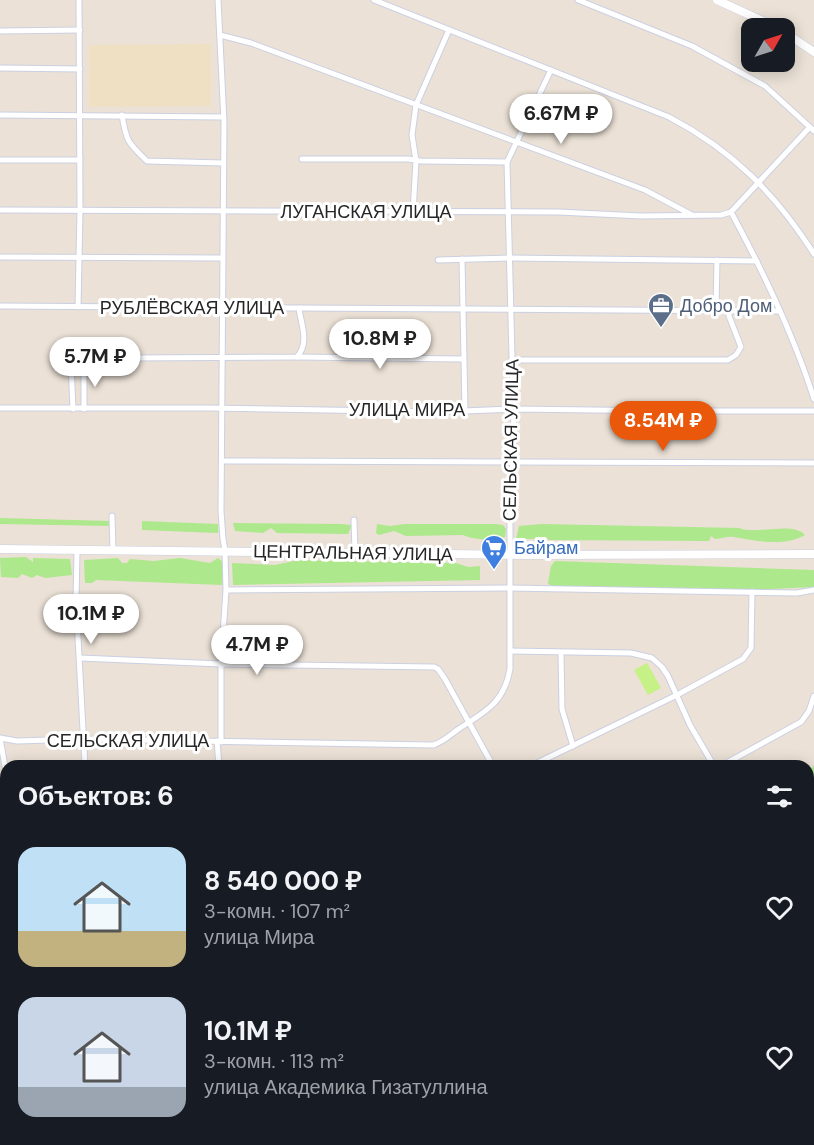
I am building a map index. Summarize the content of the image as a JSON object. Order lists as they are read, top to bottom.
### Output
{
  "streets": {
    "street": [
      "ЛУГАНСКАЯ УЛИЦА",
      "РУБЛЁВСКАЯ УЛИЦА",
      "УЛИЦА МИРА",
      "СЕЛЬСКАЯ УЛИЦА",
      "ЦЕНТРАЛЬНАЯ УЛИЦА"
    ]
  },
  "crossings": [
    ["ЛУГАНСКАЯ УЛИЦА", "СЕЛЬСКАЯ УЛИЦА"],
    ["РУБЛЁВСКАЯ УЛИЦА", "СЕЛЬСКАЯ УЛИЦА"],
    ["УЛИЦА МИРА", "СЕЛЬСКАЯ УЛИЦА"],
    ["СЕЛЬСКАЯ УЛИЦА", "ЦЕНТРАЛЬНАЯ УЛИЦА"]
  ],
  "places": {
    "office": ["Добро Дом"],
    "supermarket": ["Байрам"]
  },
  "north": "top right",
  "page": {
    "price": [
      "6.67M ₽",
      "10.8M ₽",
      "5.7M ₽",
      "8.54M ₽",
      "10.1M ₽",
      "4.7M ₽"
    ],
    "heading": "Объектов: 6",
    "list": [
      {
        "name": "8 540 000 ₽",
        "note": "3-комн. · 107 m² · улица Мира"
      },
      {
        "name": "10.1M ₽",
        "note": "3-комн. · 113 m² · улица Академика Гизатуллина"
      }
    ]
  }
}
